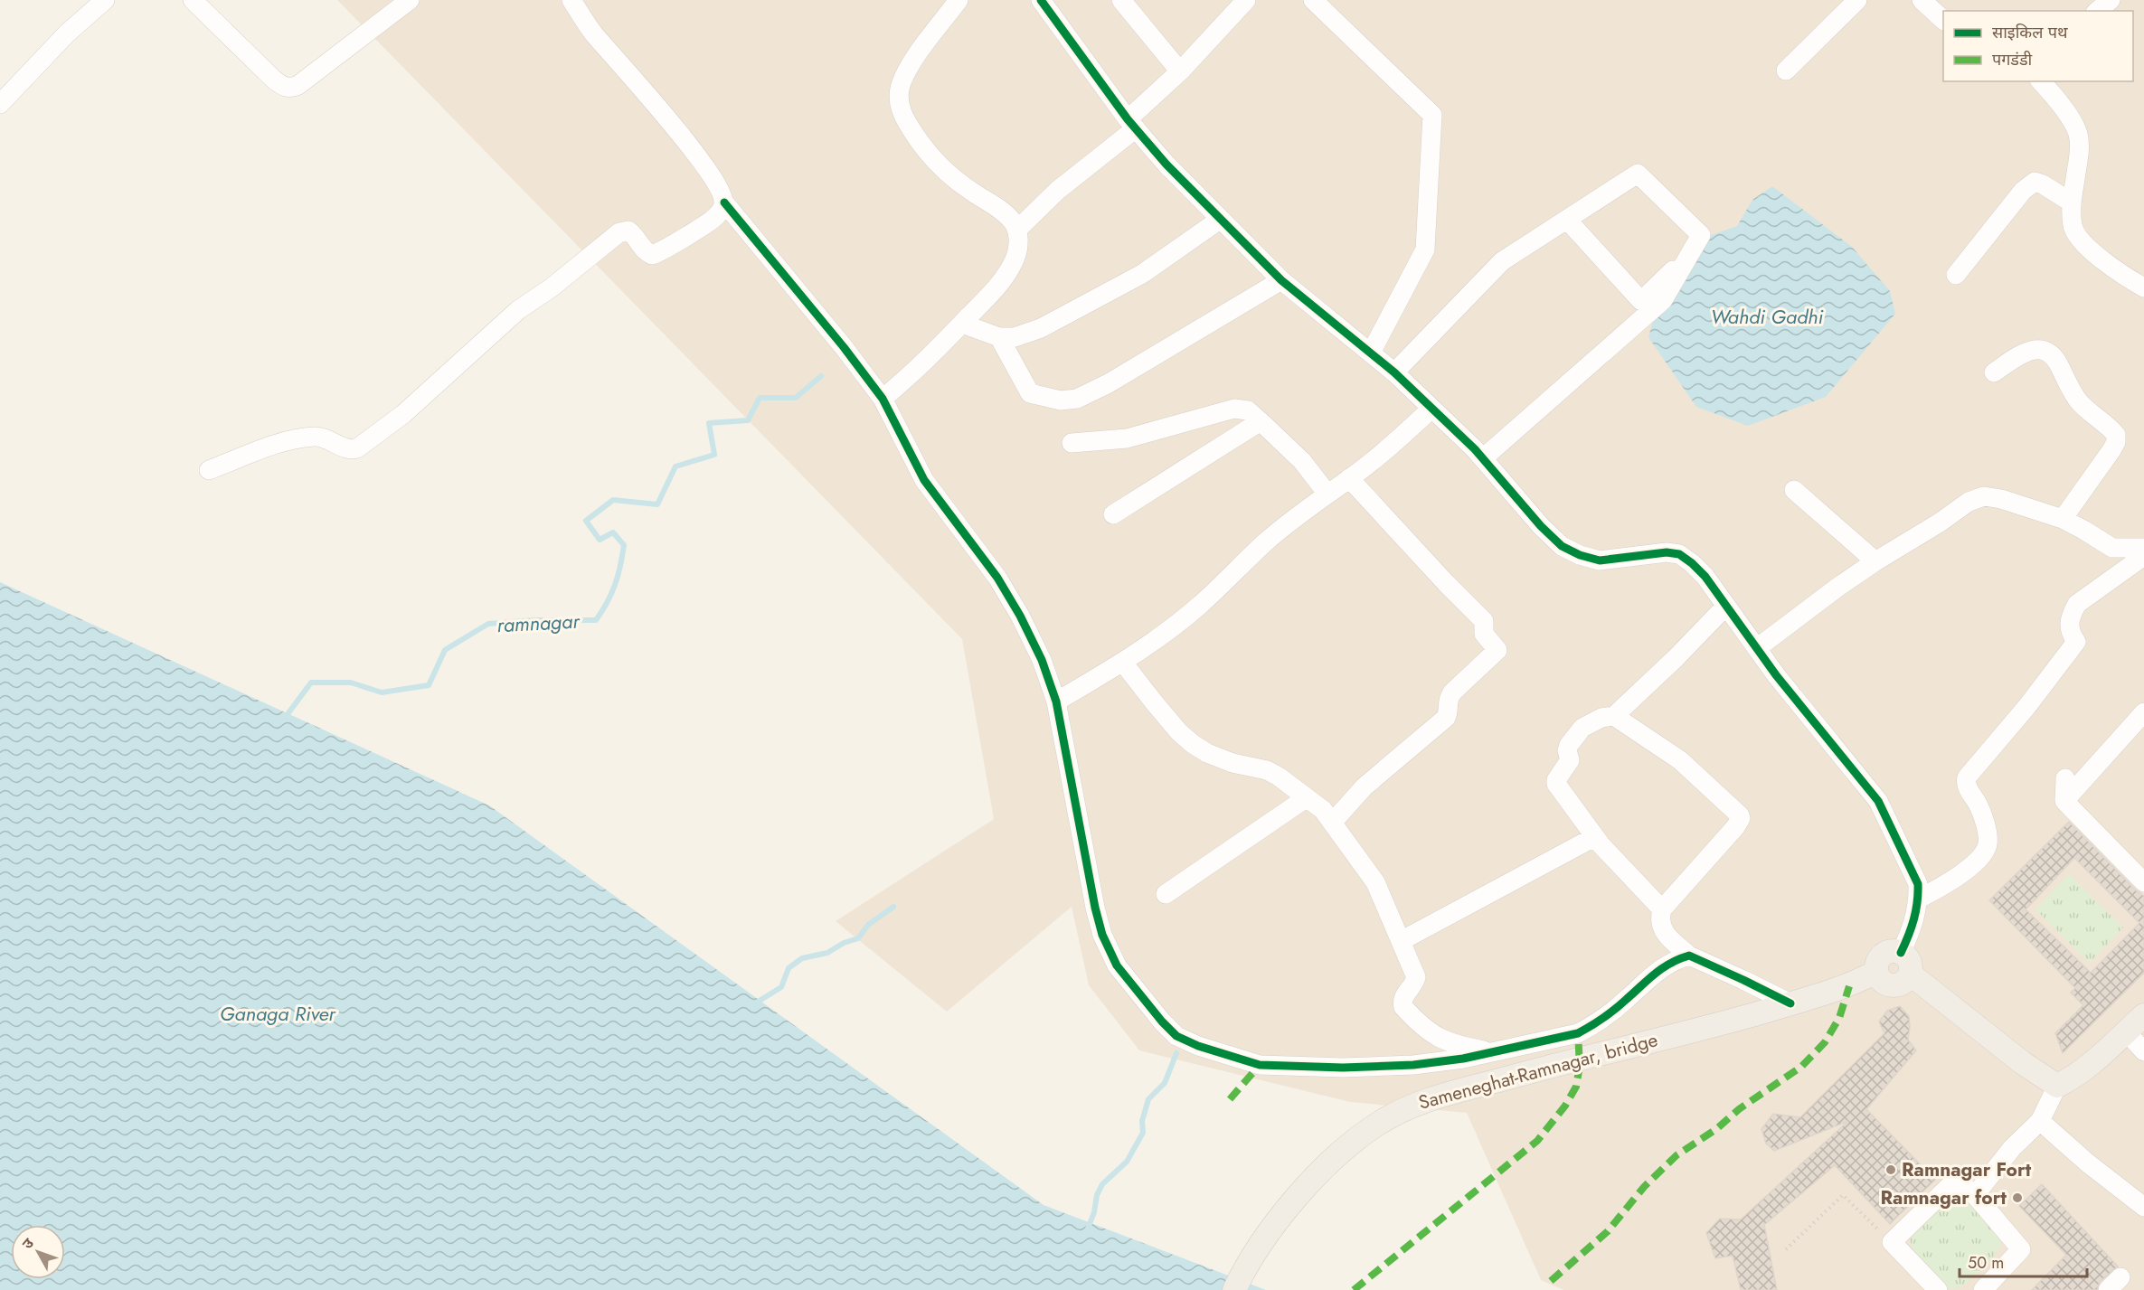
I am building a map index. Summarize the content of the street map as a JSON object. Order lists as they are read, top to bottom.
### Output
{
  "streets": {
    "main road": ["Sameneghat-Ramnagar, bridge"]
  },
  "water": ["Wahdi Gadhi", "ramnagar", "Ganaga River"],
  "places": ["Ramnagar Fort", "Ramnagar fort"],
  "legend": ["साइकिल पथ", "पगडंडी"],
  "scale_bar": "50 m",
  "north": "top left"
}
